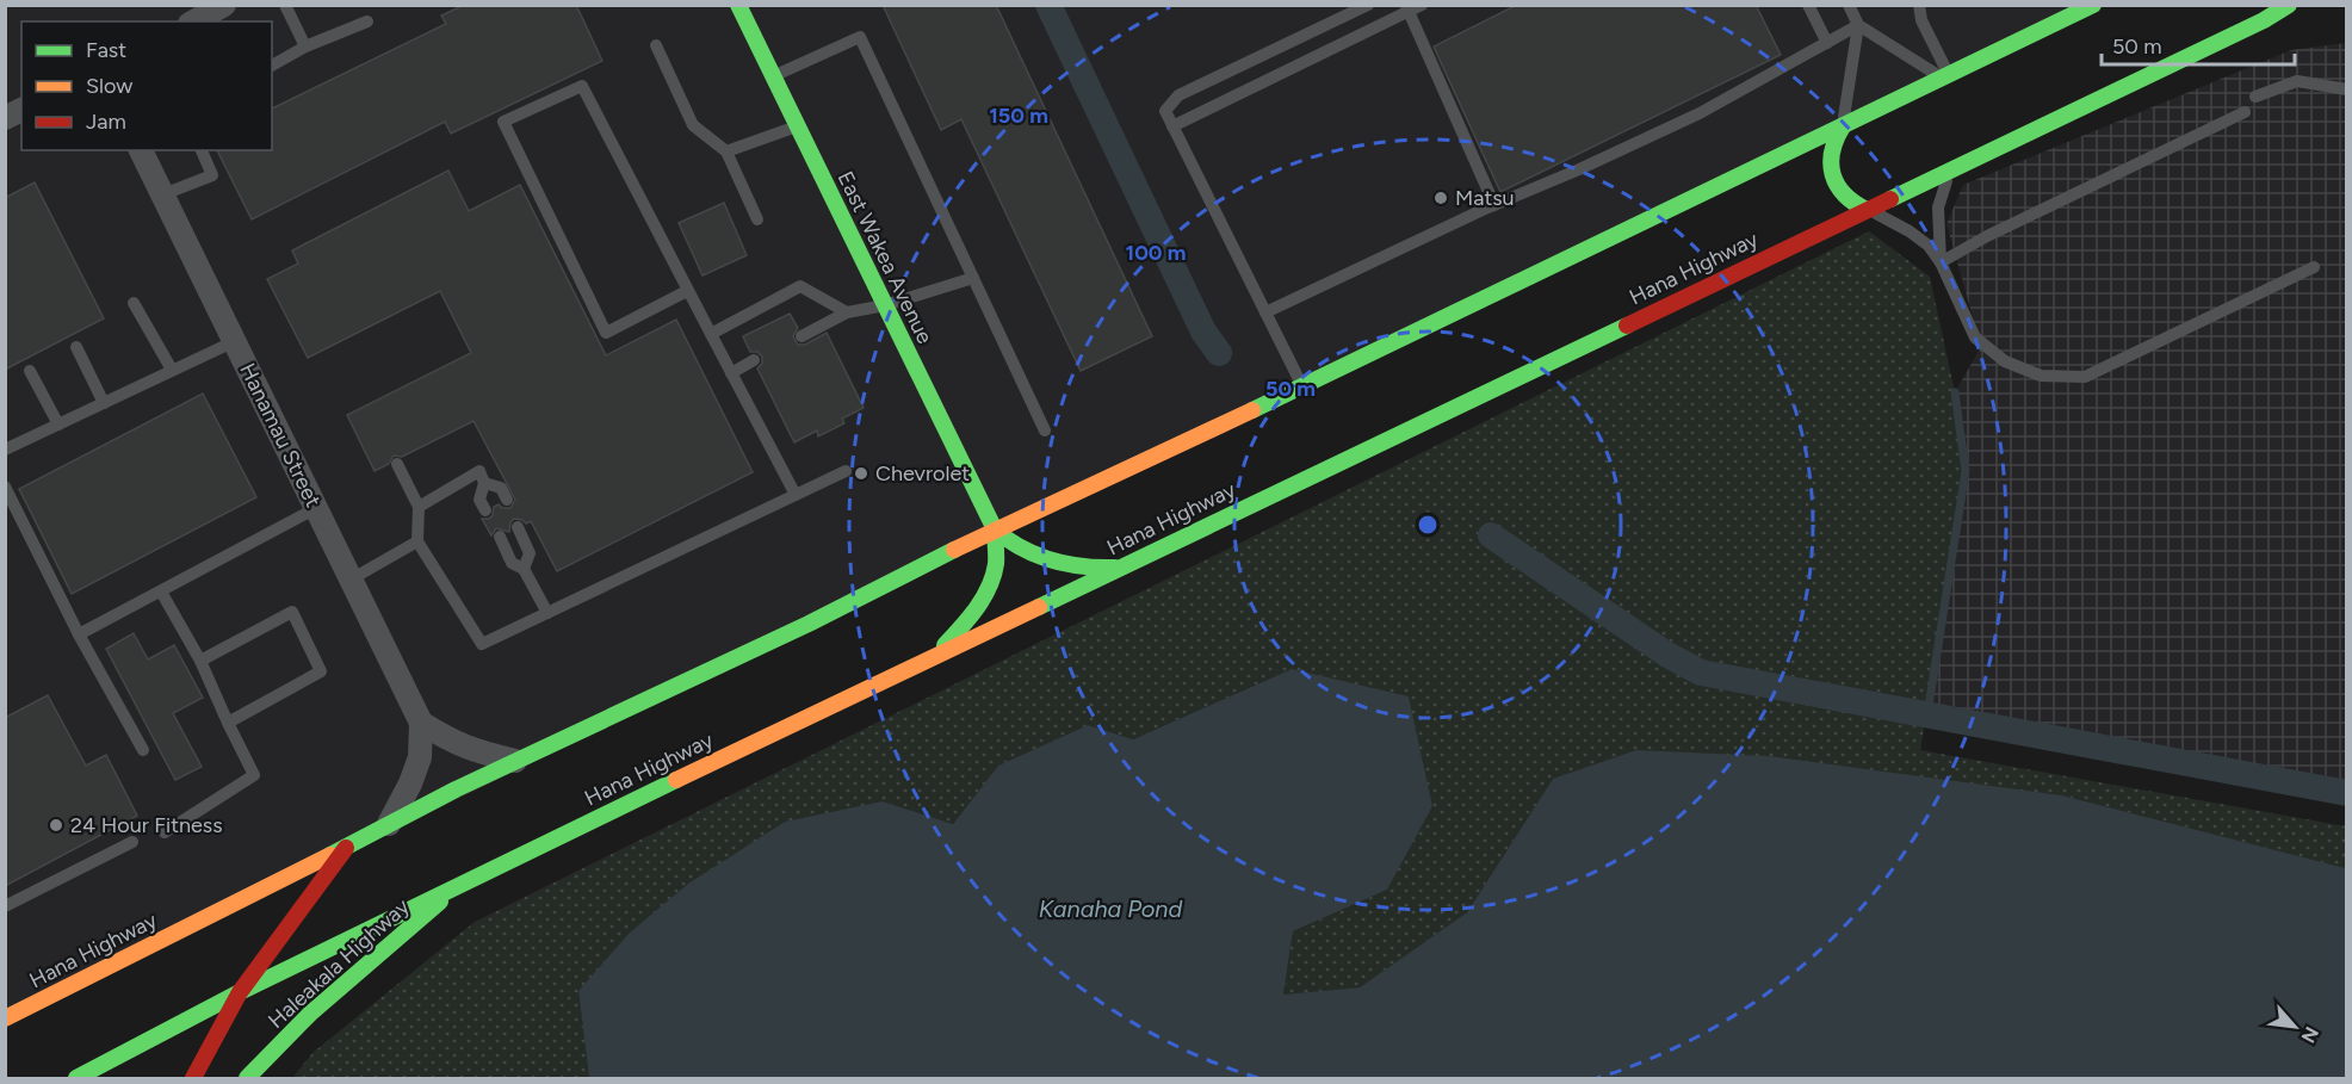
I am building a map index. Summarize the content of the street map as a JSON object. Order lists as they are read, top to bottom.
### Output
{
  "streets": {
    "main road": ["East Wakea Avenue", "Hana Highway", "Haleakala Highway"],
    "street": ["Hanamau Street"]
  },
  "crossings": [
    ["East Wakea Avenue", "Hana Highway"],
    ["Hana Highway", "Hanamau Street"],
    ["Hana Highway", "Haleakala Highway"]
  ],
  "water": ["Kanaha Pond"],
  "places": ["Matsu", "Chevrolet", "24 Hour Fitness"],
  "legend": ["Fast", "Slow", "Jam"],
  "scale_bar": "50 m",
  "north": "bottom right",
  "rings": ["150 m", "100 m", "50 m"]
}
